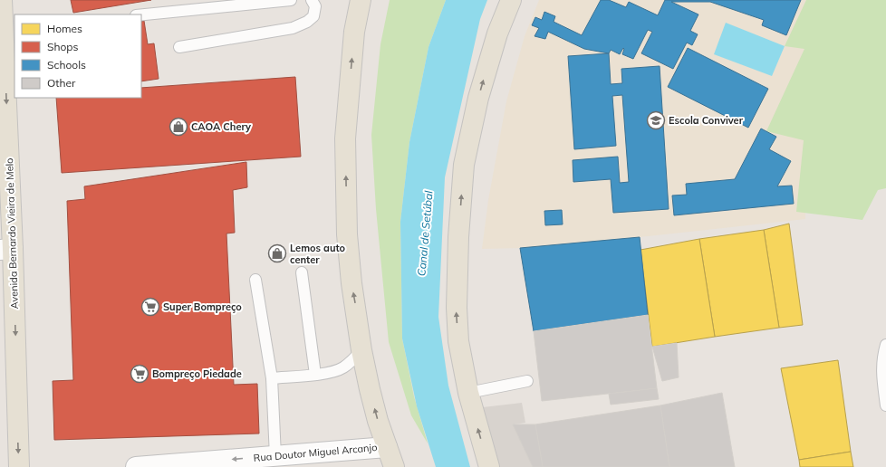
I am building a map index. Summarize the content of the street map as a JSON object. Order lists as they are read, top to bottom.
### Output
{
  "streets": {
    "main road": ["Avenida Bernardo Vieira de Melo", "Rua Doutor Miguel Arcanjo"]
  },
  "one_way": ["Avenida Bernardo Vieira de Melo", "Rua Doutor Miguel Arcanjo"],
  "water": ["Canal de Setúbal"],
  "places": {
    "school or university": ["Escola Conviver"],
    "shop": ["CAOA Chery", "Lemos auto center"],
    "supermarket": ["Super Bompreço", "Bompreço Piedade"]
  },
  "legend": [
    "Homes",
    "Shops",
    "Schools",
    "Other"
  ]
}
